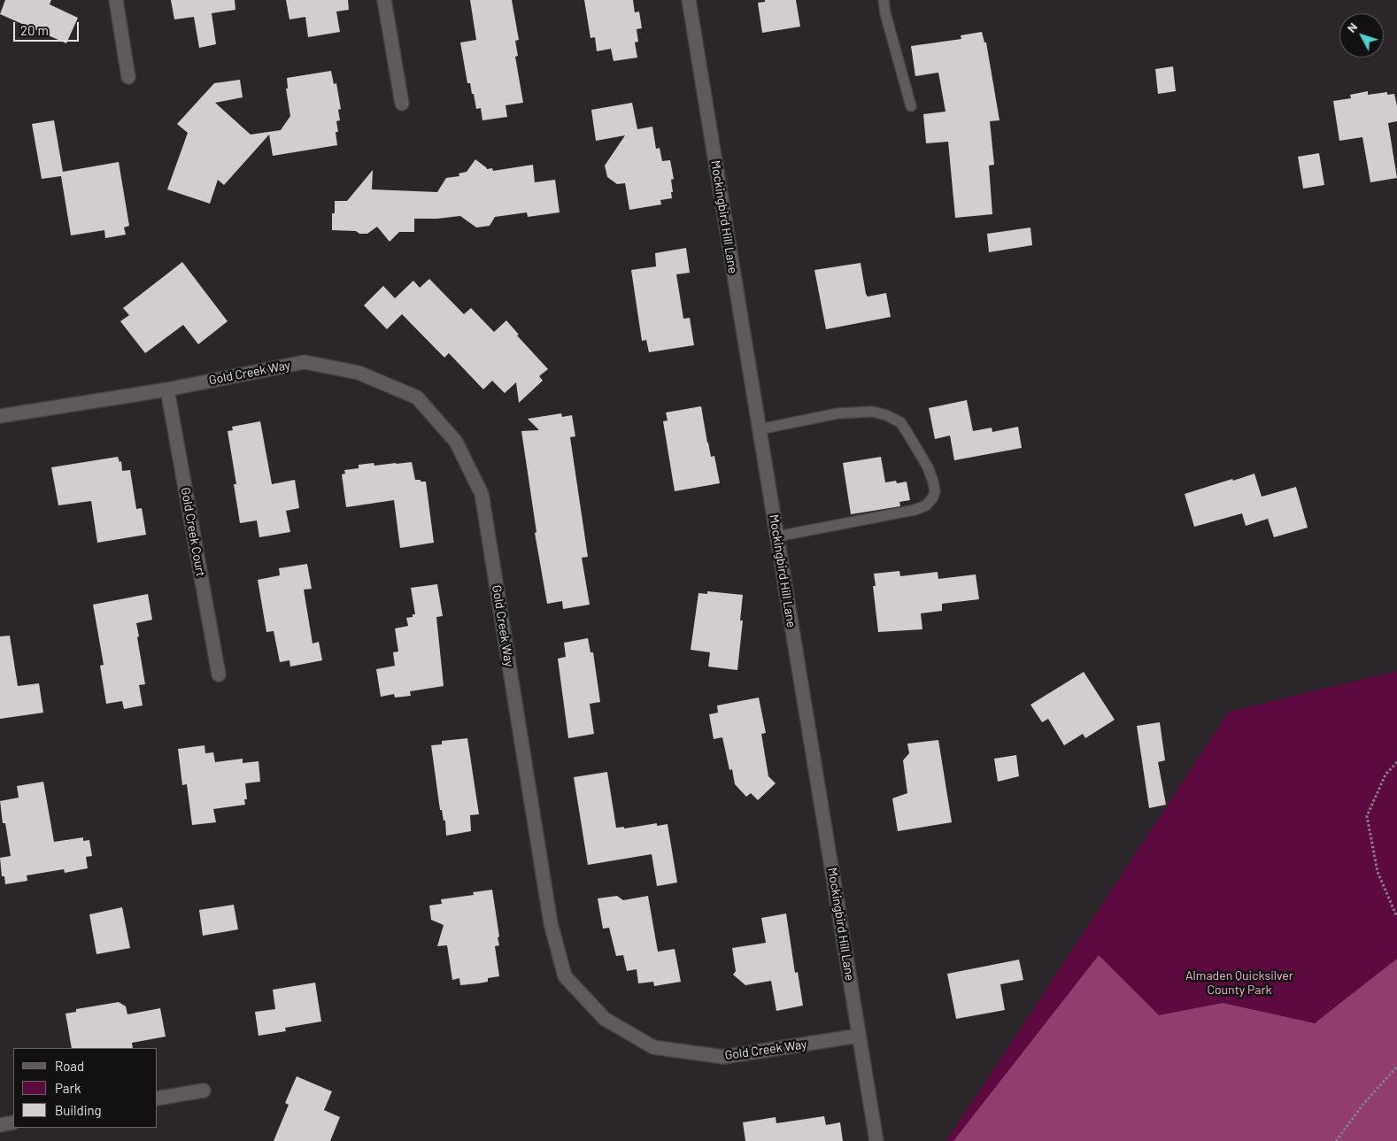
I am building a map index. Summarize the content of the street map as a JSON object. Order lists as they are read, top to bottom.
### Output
{
  "streets": {
    "street": ["Mockingbird Hill Lane", "Gold Creek Way", "Gold Creek Court"]
  },
  "crossings": [
    ["Mockingbird Hill Lane", "Gold Creek Way"],
    ["Gold Creek Way", "Gold Creek Court"]
  ],
  "parks": ["Almaden Quicksilver County Park"],
  "legend": ["Road", "Park", "Building"],
  "scale_bar": "20 m",
  "north": "top left"
}
